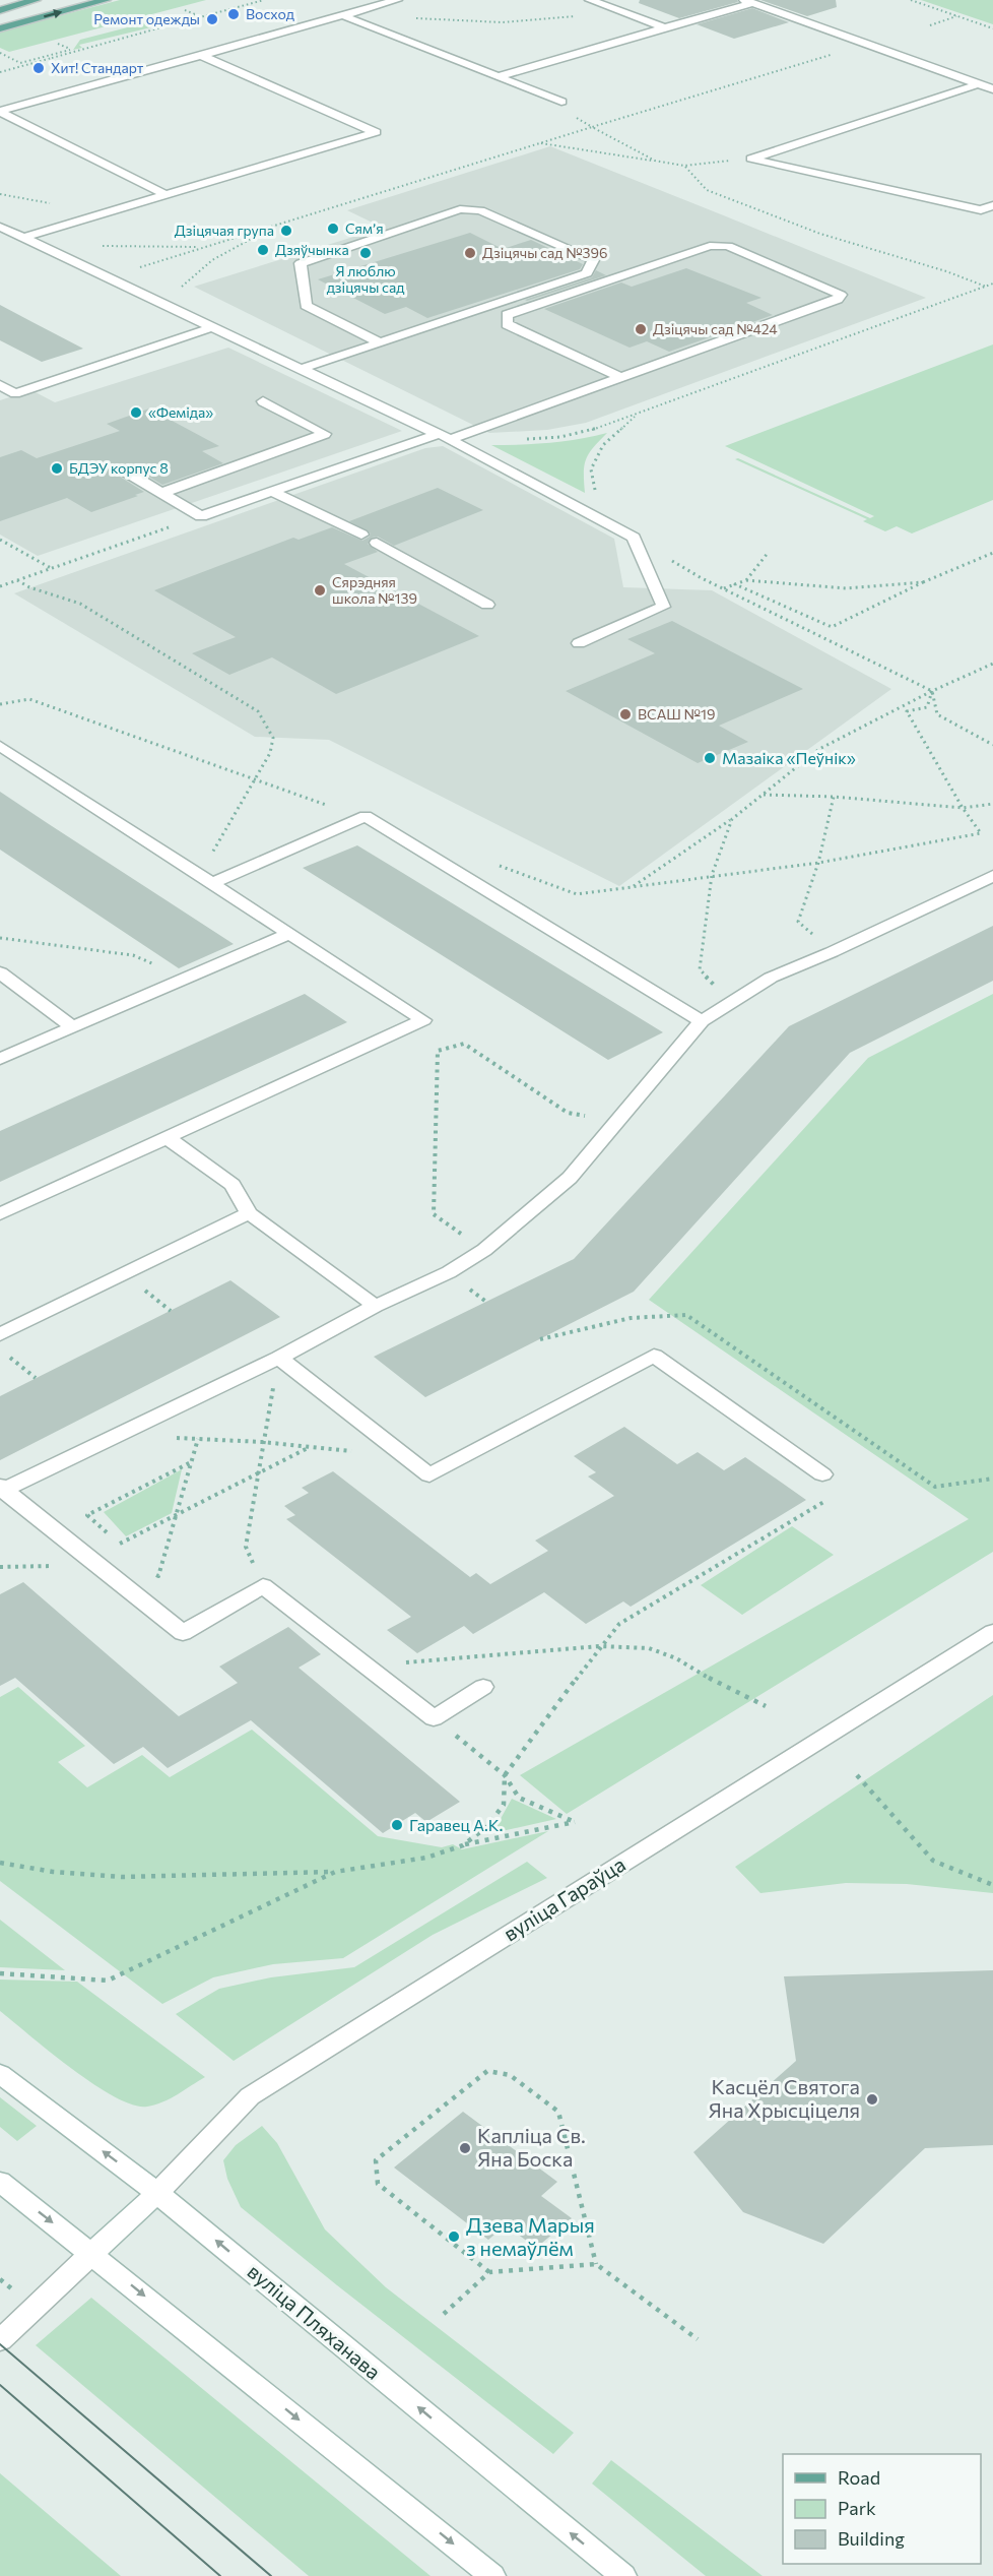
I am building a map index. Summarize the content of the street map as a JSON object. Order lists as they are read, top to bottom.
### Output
{
  "streets": {
    "main road": ["вуліца Гараўца", "вуліца Пляханава"]
  },
  "crossings": [
    ["вуліца Гараўца", "вуліца Пляханава"]
  ],
  "places": [
    "Восход",
    "Ремонт одежды",
    "Хит! Стандарт",
    "Сямʼя",
    "Дзіцячая група",
    "Дзяўчынка",
    "Я люблю дзіцячы сад",
    "Дзіцячы сад №396",
    "Дзіцячы сад №424",
    "«Феміда»",
    "БДЭУ корпус 8",
    "Сярэдняя школа №139",
    "ВСАШ №19",
    "Мазаіка «Пеўнік»",
    "Гаравец А.К.",
    "Касцёл Святога Яна Хрысціцеля",
    "Капліца Св. Яна Боска",
    "Дзева Марыя з немаўлём"
  ],
  "legend": ["Road", "Park", "Building"]
}
